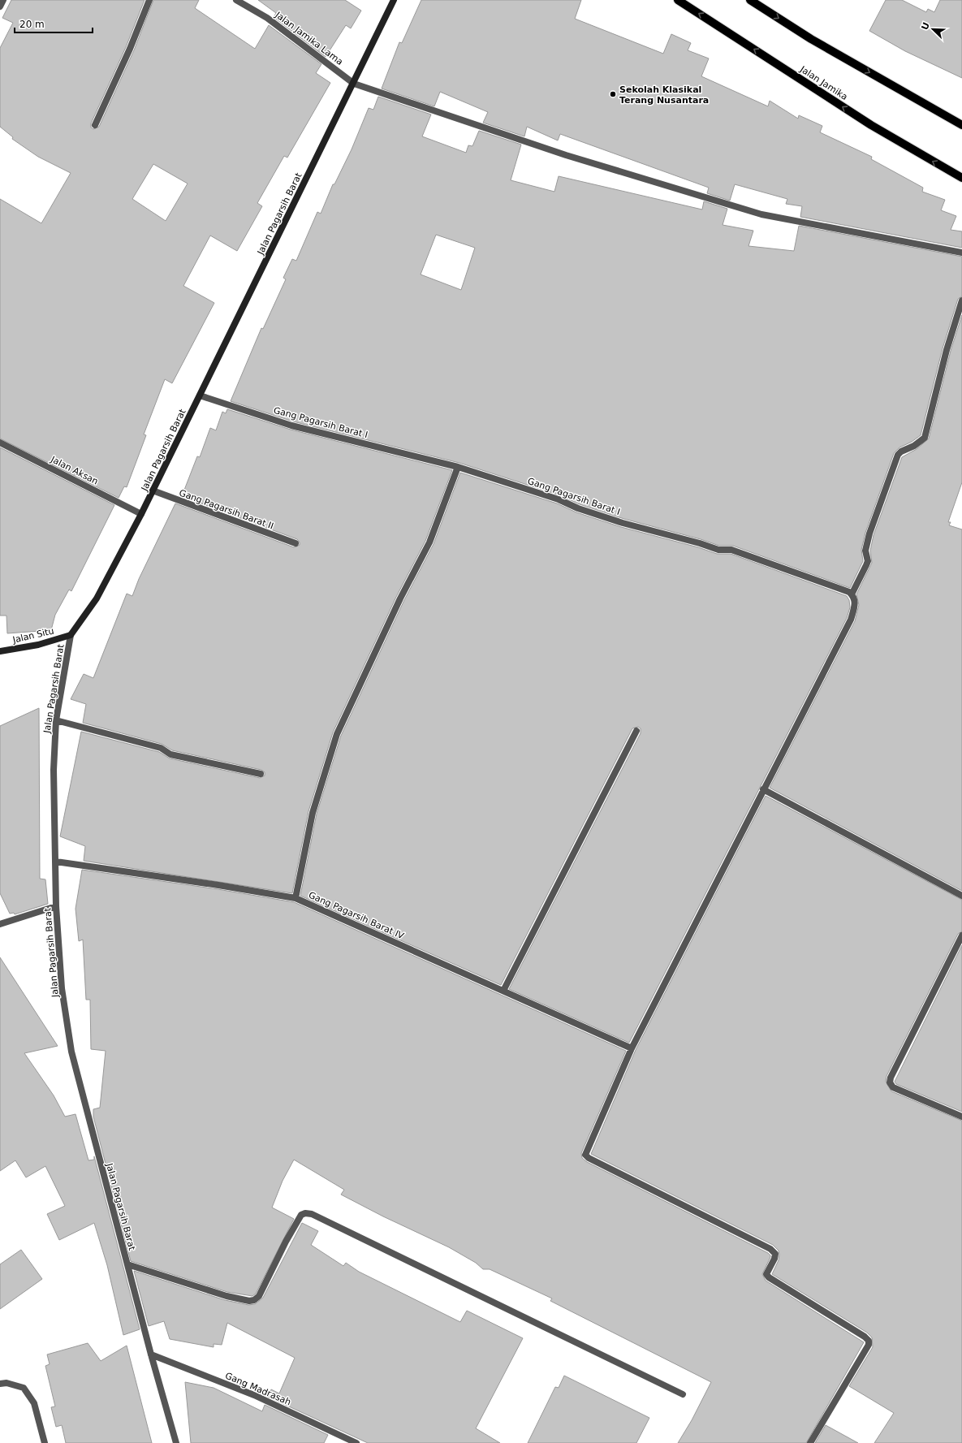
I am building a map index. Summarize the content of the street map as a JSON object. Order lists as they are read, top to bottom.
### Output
{
  "streets": {
    "main road": ["Jalan Jamika"],
    "street": [
      "Jalan Jamika Lama",
      "Jalan Pagarsih Barat",
      "Gang Pagarsih Barat I",
      "Jalan Aksan",
      "Gang Pagarsih Barat II",
      "Jalan Situ",
      "Gang Pagarsih Barat IV",
      "Gang Madrasah"
    ]
  },
  "crossings": [
    ["Jalan Jamika Lama", "Jalan Pagarsih Barat"],
    ["Jalan Pagarsih Barat", "Gang Pagarsih Barat I"],
    ["Jalan Pagarsih Barat", "Jalan Aksan"],
    ["Jalan Pagarsih Barat", "Gang Pagarsih Barat II"],
    ["Jalan Pagarsih Barat", "Jalan Situ"],
    ["Jalan Pagarsih Barat", "Gang Pagarsih Barat IV"],
    ["Jalan Pagarsih Barat", "Gang Madrasah"]
  ],
  "places": ["Sekolah Klasikal Terang Nusantara"],
  "scale_bar": "20 m",
  "north": "top left"
}
